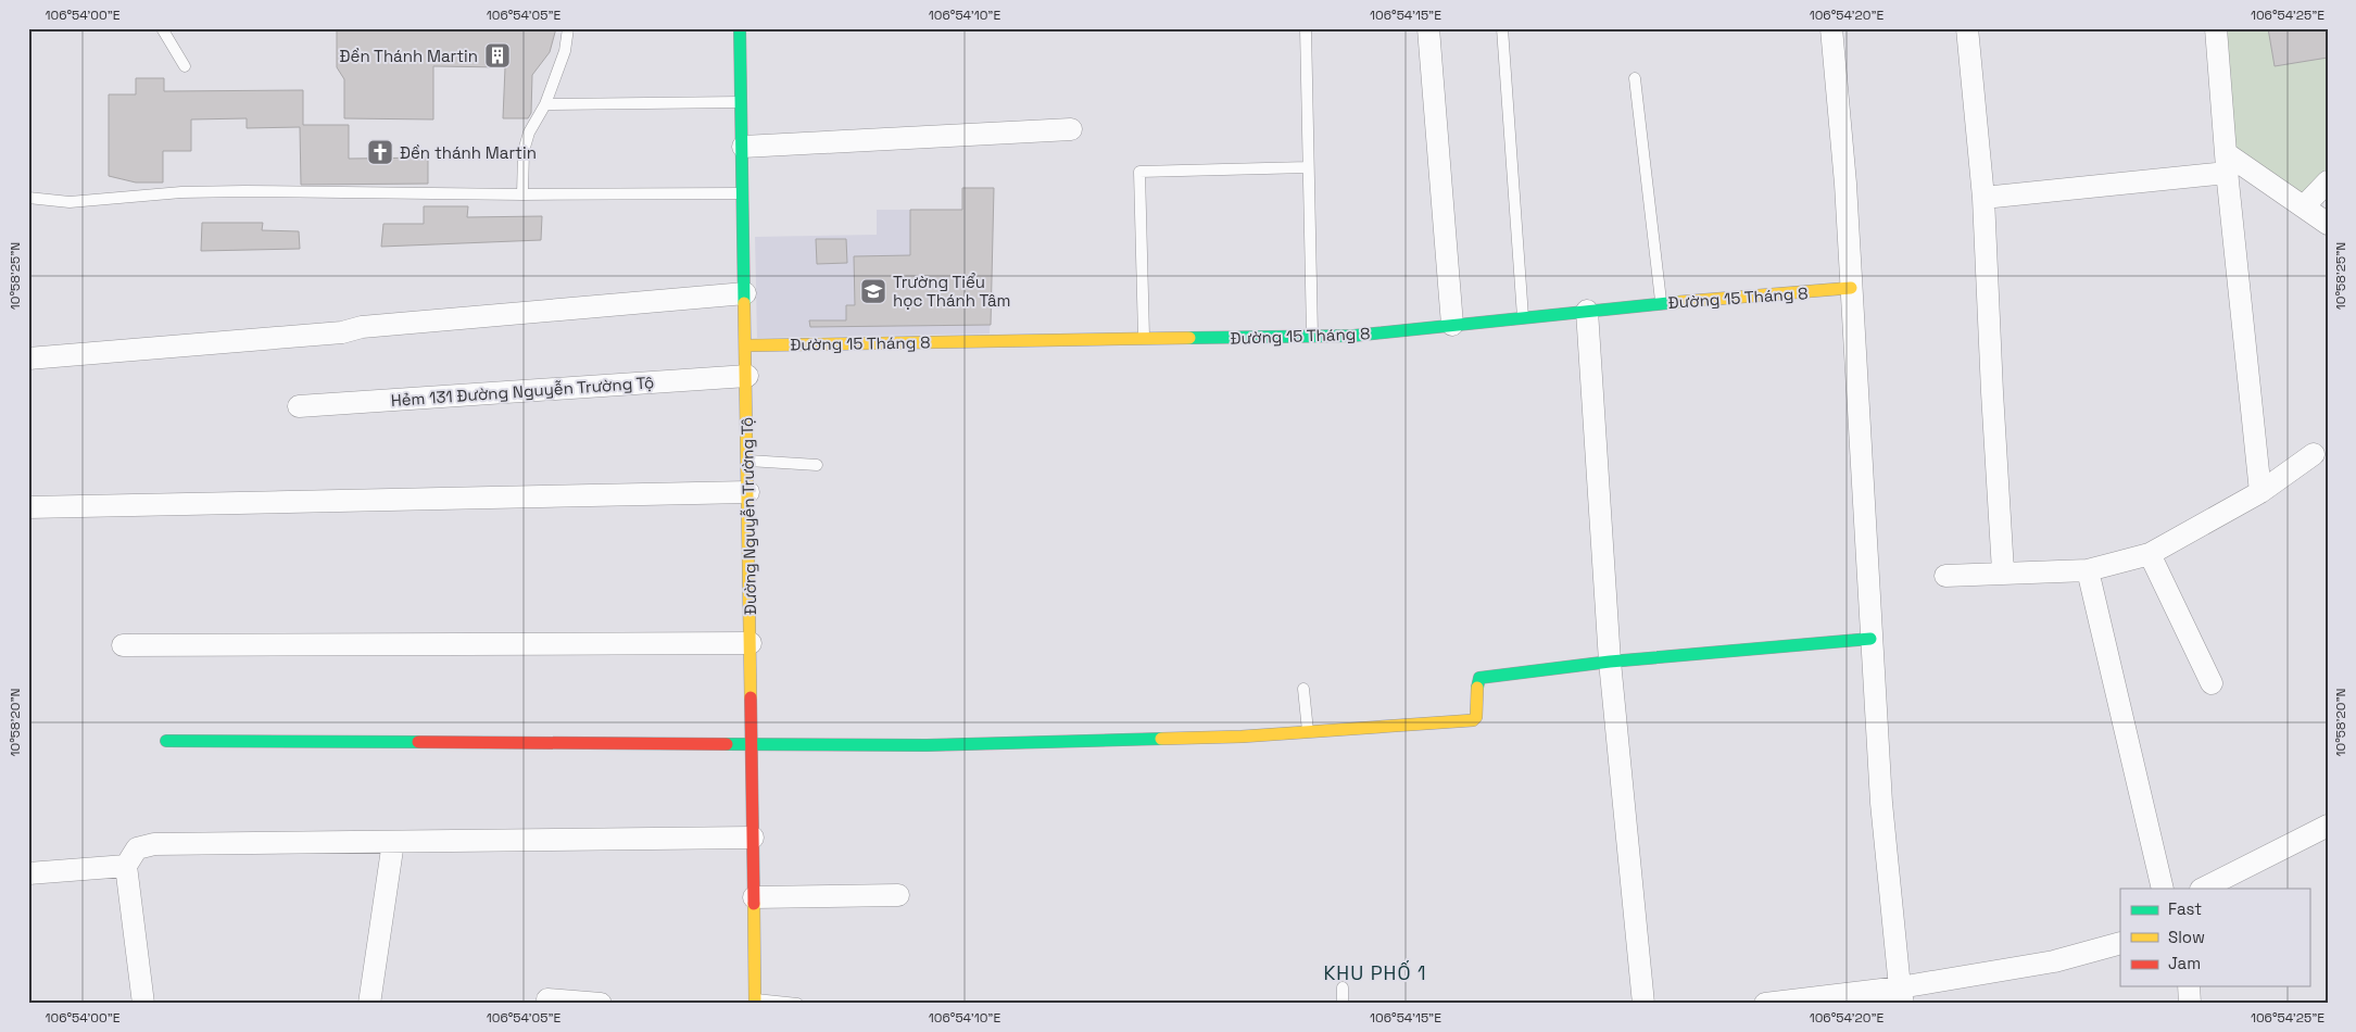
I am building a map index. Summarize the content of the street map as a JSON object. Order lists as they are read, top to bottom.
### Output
{
  "streets": {
    "street": ["Đường 15 Tháng 8", "Hẻm 131 Đường Nguyễn Trường Tộ", "Đường Nguyễn Trường Tộ"]
  },
  "crossings": [
    ["Đường 15 Tháng 8", "Đường Nguyễn Trường Tộ"],
    ["Hẻm 131 Đường Nguyễn Trường Tộ", "Đường Nguyễn Trường Tộ"]
  ],
  "districts": ["KHU PHỐ 1"],
  "places": {
    "building": ["Đền Thánh Martin"],
    "church": ["Đền thánh Martin"],
    "school or university": ["Trường Tiểu học Thánh Tâm"]
  },
  "legend": ["Fast", "Slow", "Jam"],
  "coordinates": [
    "106°54'00\"E",
    "106°54'05\"E",
    "106°54'10\"E",
    "106°54'15\"E",
    "106°54'20\"E",
    "106°54'25\"E",
    "10°58'25\"N",
    "10°58'20\"N"
  ]
}
